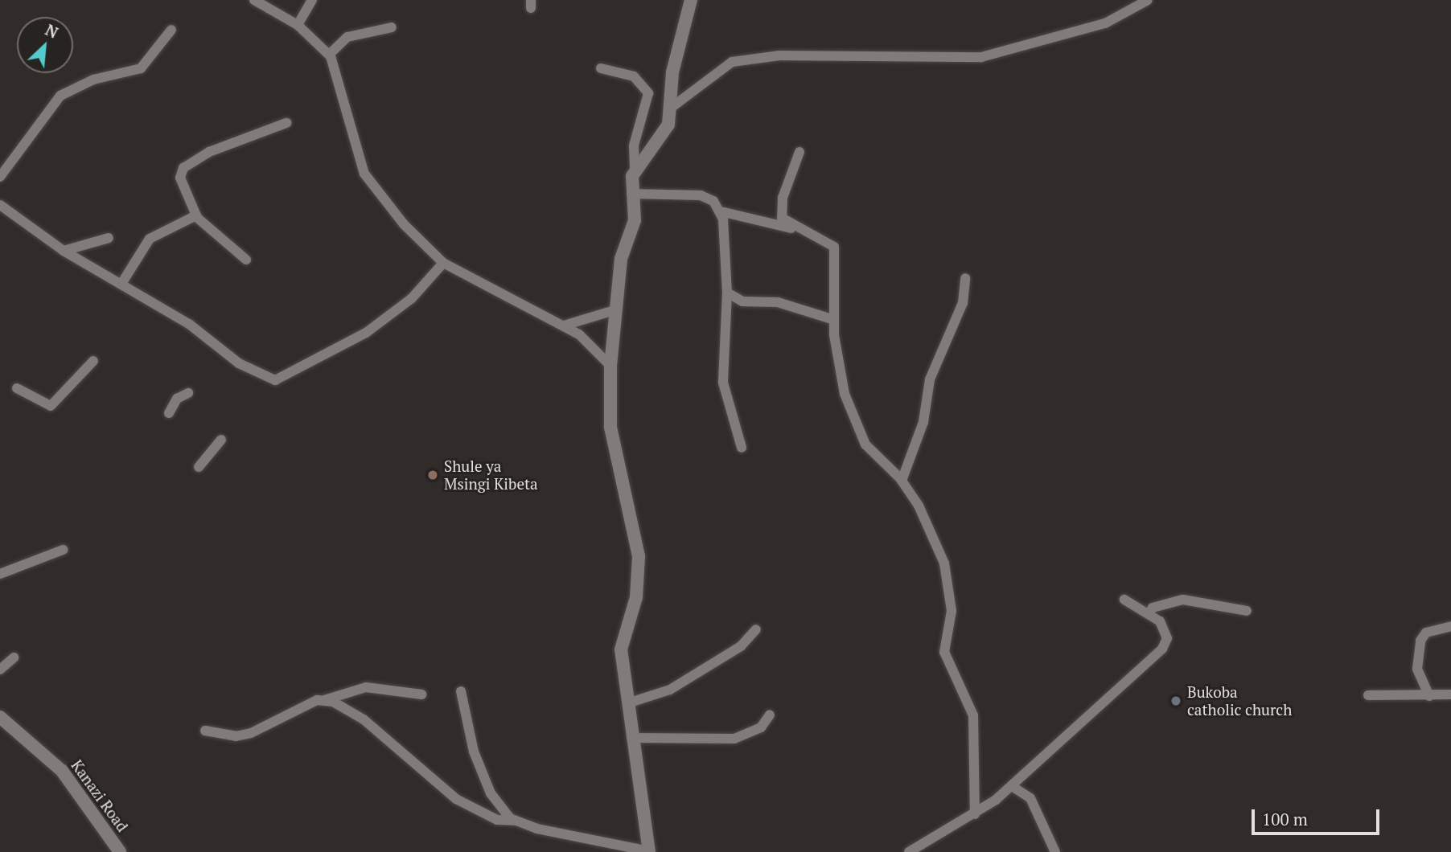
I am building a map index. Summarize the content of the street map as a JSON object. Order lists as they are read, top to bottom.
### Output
{
  "streets": {
    "street": ["Kanazi Road"]
  },
  "places": ["Shule ya Msingi Kibeta", "Bukoba catholic church"],
  "scale_bar": "100 m",
  "north": "top right"
}
